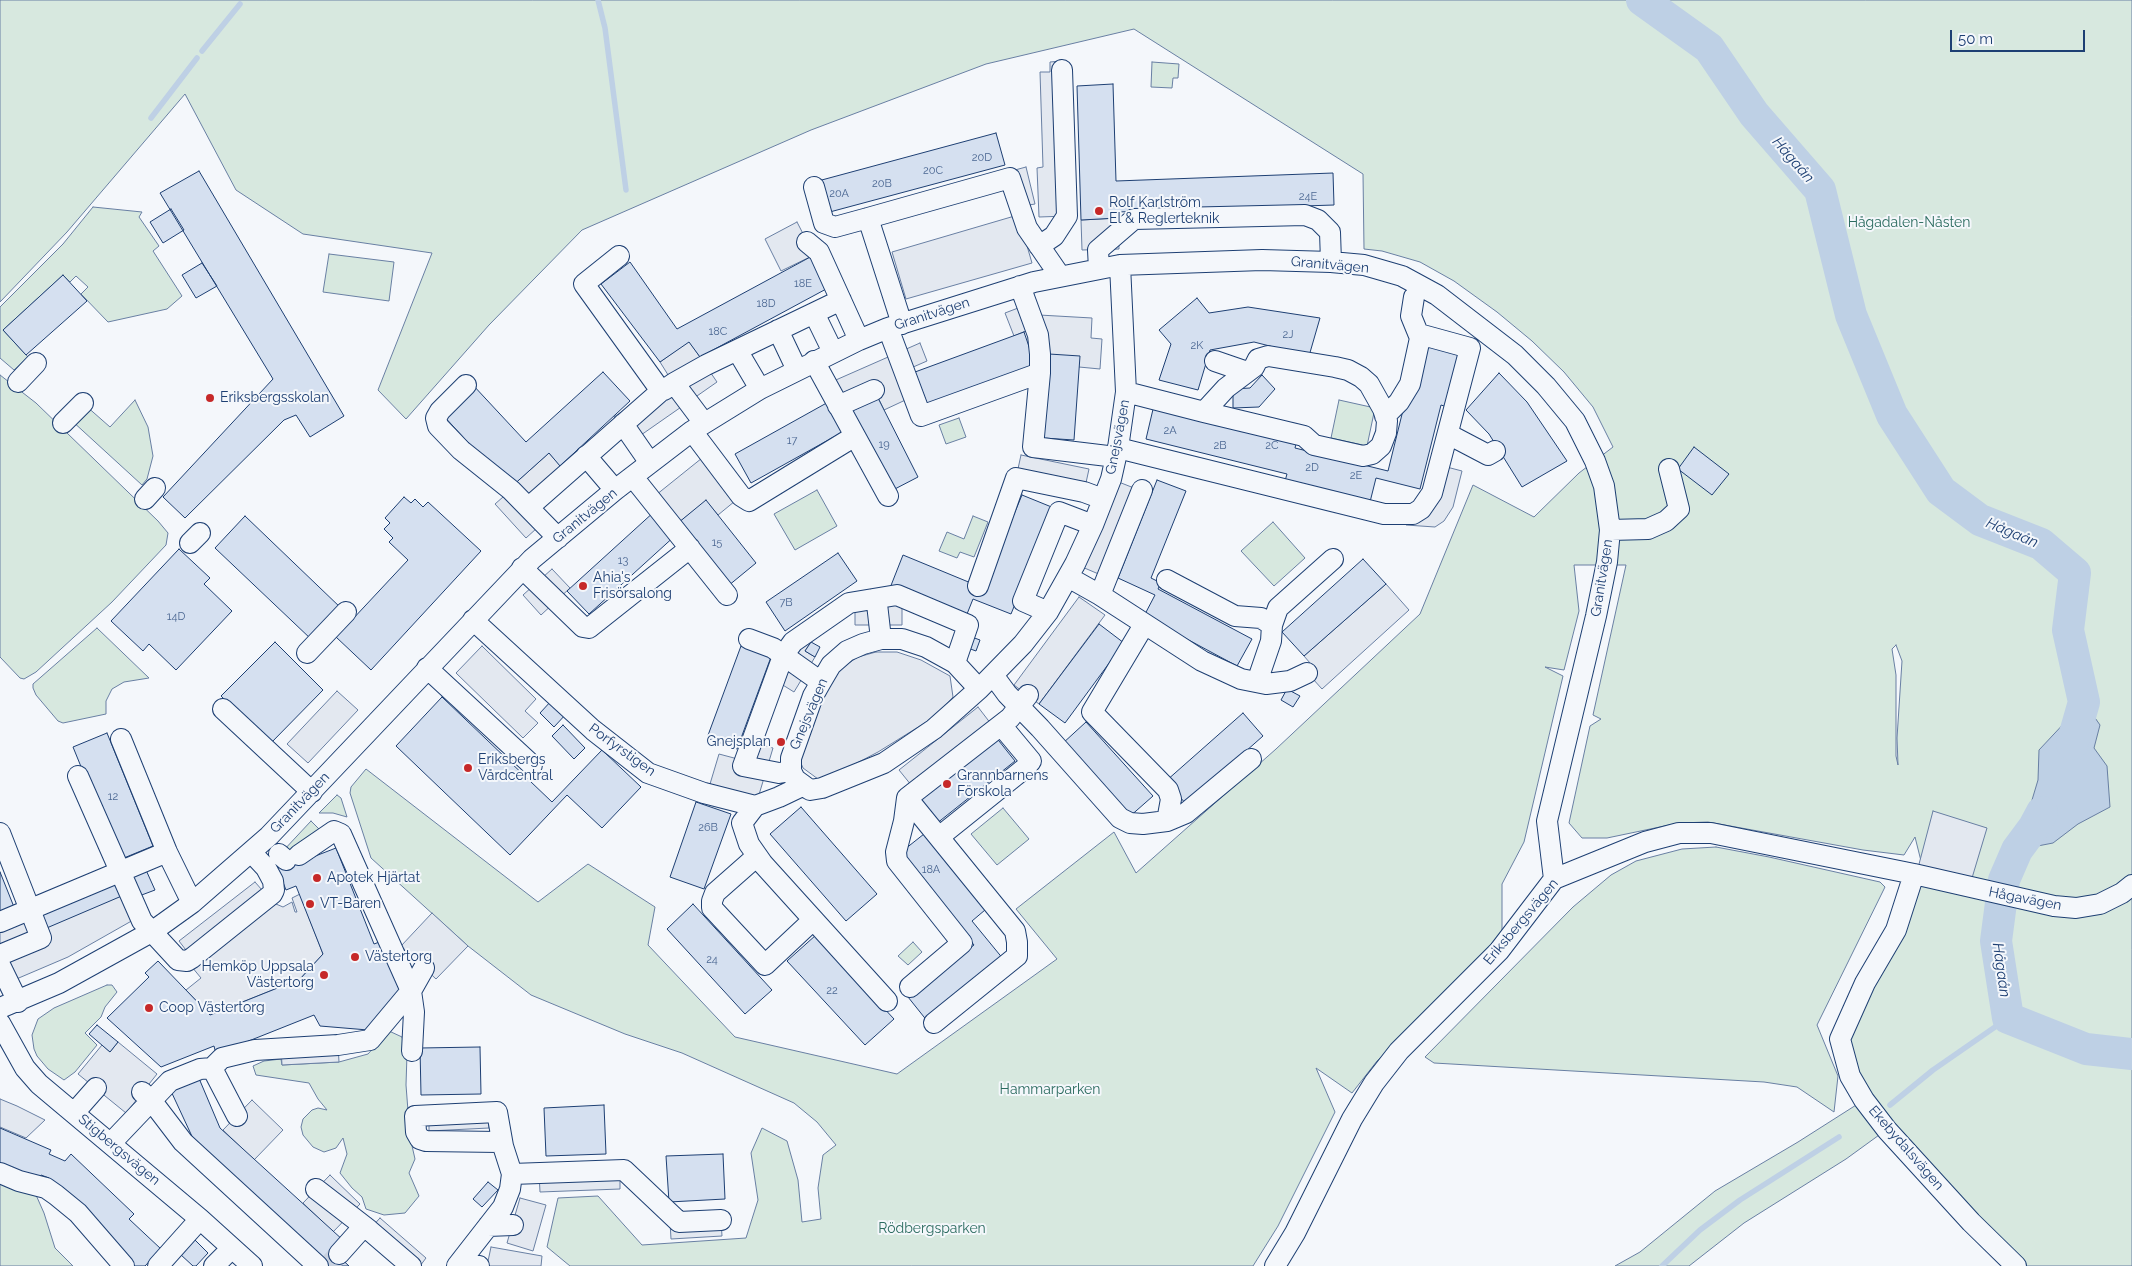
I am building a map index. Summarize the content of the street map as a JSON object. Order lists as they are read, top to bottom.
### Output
{
  "streets": {
    "street": [
      "Granitvägen",
      "Gnejsvägen",
      "Porfyrstigen",
      "Hågavägen",
      "Eriksbergsvägen",
      "Ekebydalsvägen",
      "Stigbergsvägen"
    ]
  },
  "crossings": [
    ["Granitvägen", "Gnejsvägen"],
    ["Granitvägen", "Porfyrstigen"],
    ["Granitvägen", "Eriksbergsvägen"],
    ["Hågavägen", "Eriksbergsvägen"],
    ["Hågavägen", "Ekebydalsvägen"],
    ["Eriksbergsvägen", "Ekebydalsvägen"]
  ],
  "water": ["Hågaån"],
  "parks": ["Hågadalen-Nåsten", "Hammarparken", "Rödbergsparken"],
  "places": [
    "Rolf Karlström El & Reglerteknik",
    "Eriksbergsskolan",
    "Ahia's Frisörsalong",
    "Gnejsplan",
    "Eriksbergs Vårdcentral",
    "Grannbarnens Förskola",
    "Apotek Hjärtat",
    "VT-Baren",
    "Västertorg",
    "Hemköp Uppsala Västertorg",
    "Coop Västertorg"
  ],
  "house_numbers": [
    "20D",
    "20C",
    "20B",
    "20A",
    "24E",
    "18E",
    "18D",
    "18C",
    "2J",
    "2K",
    "2A",
    "17",
    "19",
    "2B",
    "2C",
    "2D",
    "2E",
    "15",
    "13",
    "7B",
    "14D",
    "12",
    "26B",
    "18A",
    "24",
    "22"
  ],
  "scale_bar": "50 m"
}
